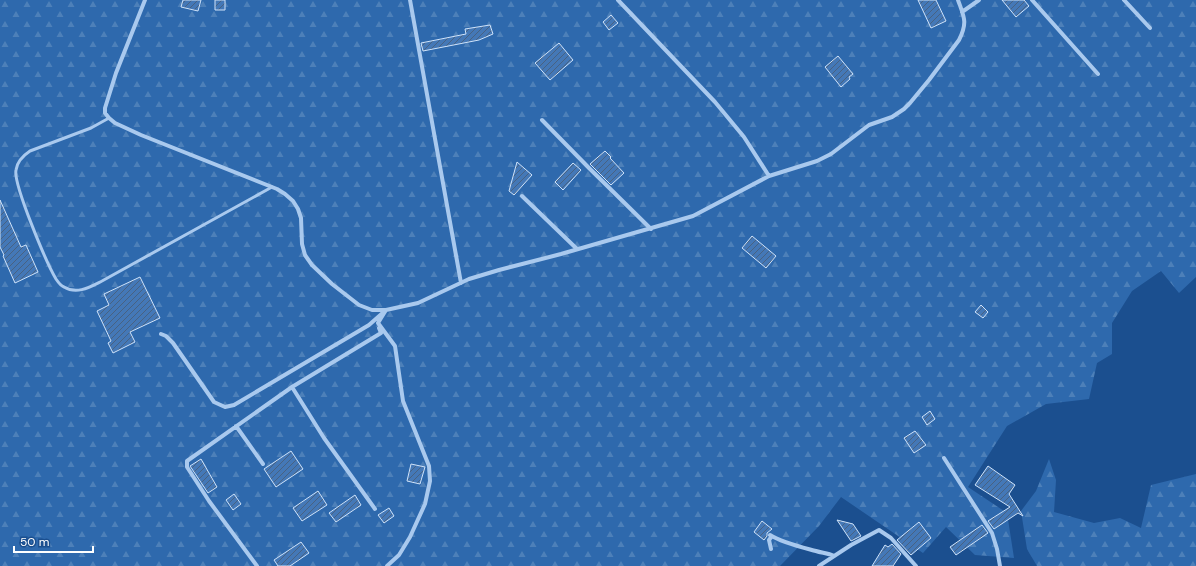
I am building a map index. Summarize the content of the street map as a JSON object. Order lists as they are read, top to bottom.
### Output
{
  "scale_bar": "50 m"
}
